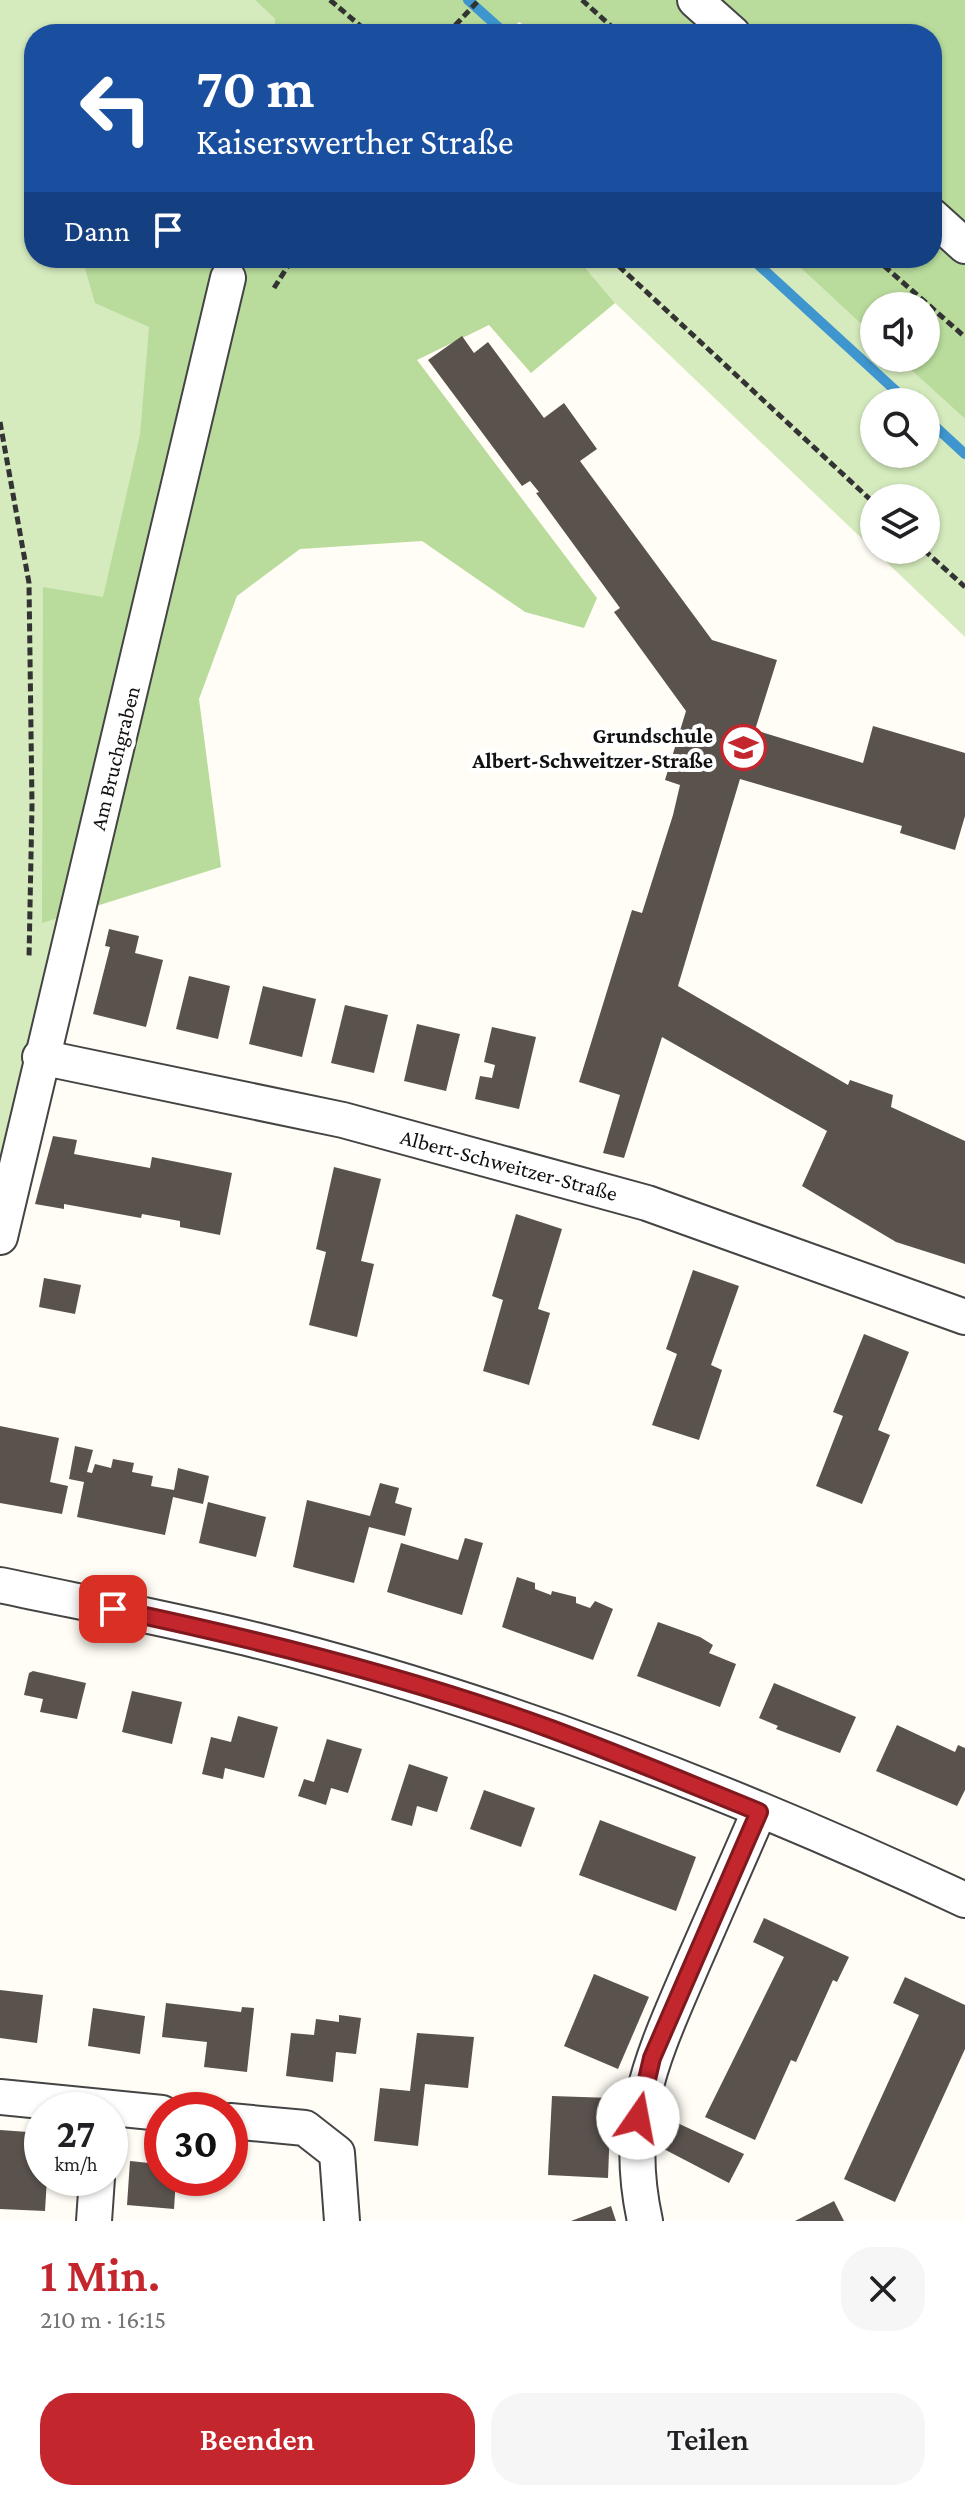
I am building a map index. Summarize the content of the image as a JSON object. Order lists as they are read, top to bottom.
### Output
{
  "streets": {
    "street": ["Am Bruchgraben", "Albert-Schweitzer-Straße"]
  },
  "crossings": [
    ["Am Bruchgraben", "Albert-Schweitzer-Straße"]
  ],
  "places": {
    "school or university": ["Grundschule Albert-Schweitzer-Straße"]
  },
  "page": {
    "turn": ["70 m", "Kaiserswerther Straße"],
    "then": "Dann",
    "speed": "27 km/h",
    "limit": "30",
    "heading": ["1 Min.", "210 m · 16:15"],
    "buttons": ["Beenden", "Teilen"]
  }
}
